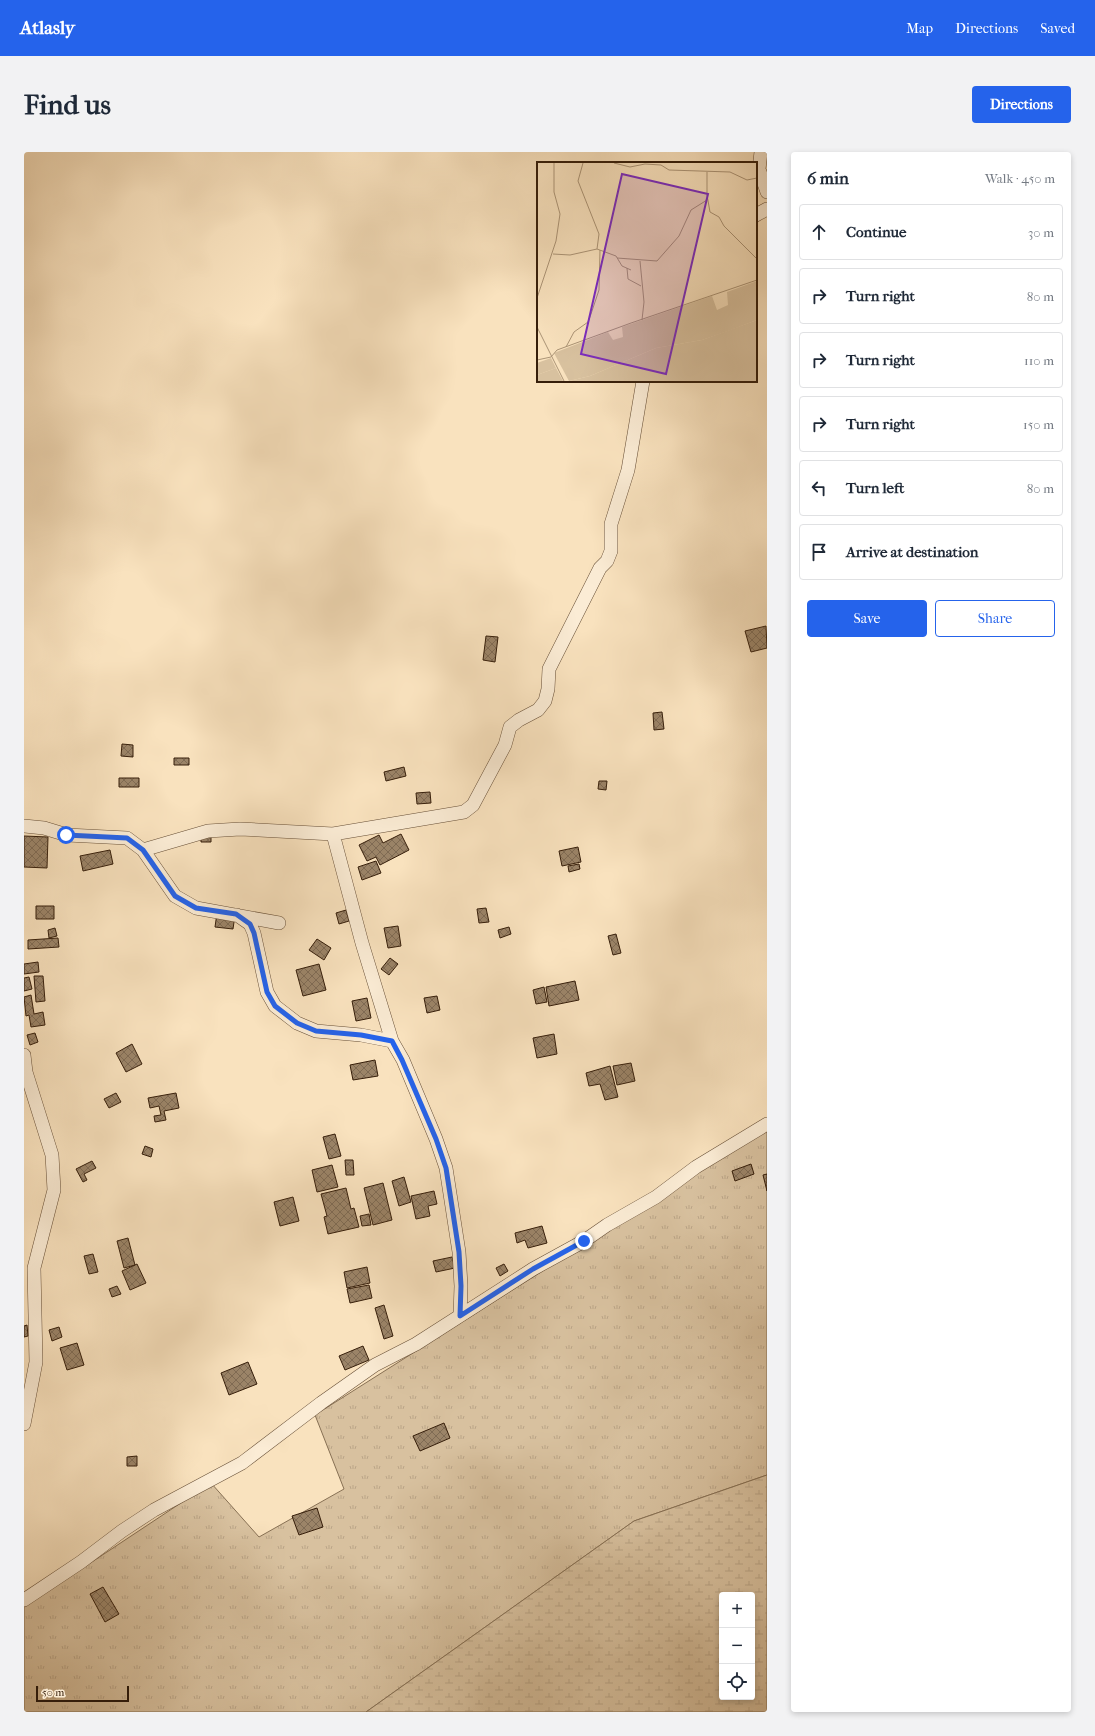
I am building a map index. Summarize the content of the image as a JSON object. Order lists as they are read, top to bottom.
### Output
{
  "scale_bar": "50 m",
  "page": {
    "header": "Atlasly",
    "nav": ["Map", "Directions", "Saved"],
    "buttons": [
      "Directions",
      ["Save", "Share"]
    ],
    "title": "Find us",
    "heading": ["6 min", "Walk · 450 m"],
    "list": [
      ["Continue", "30 m"],
      ["Turn right", "80 m"],
      ["Turn right", "110 m"],
      ["Turn right", "150 m"],
      ["Turn left", "80 m"],
      "Arrive at destination"
    ],
    "map_buttons": ["+", "−"],
    "scale": "50 m"
  }
}
